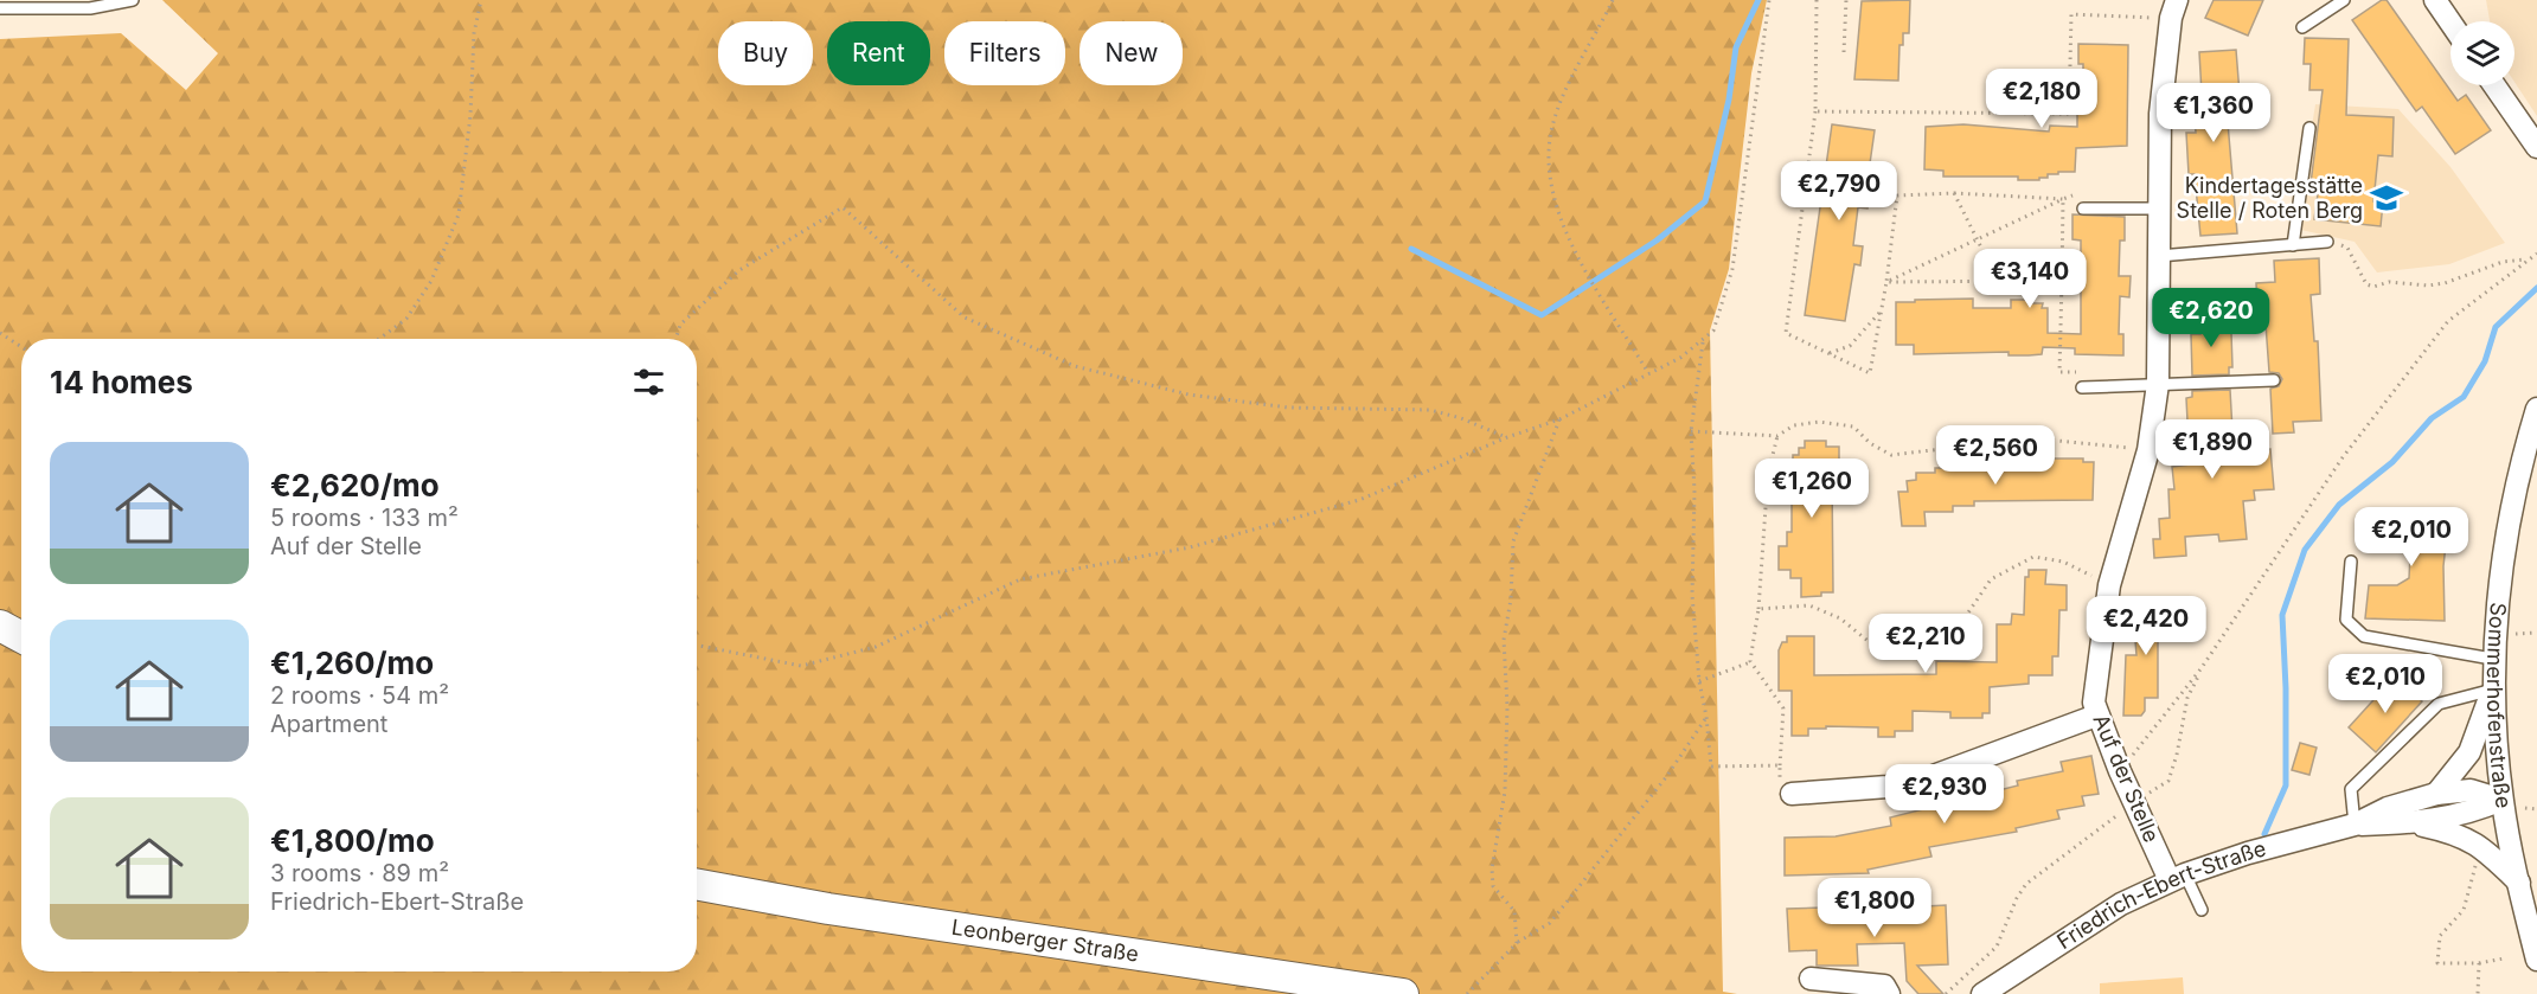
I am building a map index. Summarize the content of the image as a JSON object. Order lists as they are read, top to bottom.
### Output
{
  "streets": {
    "main road": ["Leonberger Straße"],
    "street": ["Sommerhofenstraße", "Auf der Stelle", "Friedrich-Ebert-Straße"]
  },
  "crossings": [
    ["Sommerhofenstraße", "Friedrich-Ebert-Straße"],
    ["Auf der Stelle", "Friedrich-Ebert-Straße"]
  ],
  "places": {
    "school or university": ["Kindertagesstätte Stelle / Roten Berg"]
  },
  "page": {
    "chip": [
      "Buy",
      "Rent",
      "Filters",
      "New"
    ],
    "price": [
      "€2,180",
      "€1,360",
      "€2,790",
      "€3,140",
      "€2,620",
      "€1,890",
      "€2,560",
      "€1,260",
      "€2,010",
      "€2,420",
      "€2,210",
      "€2,010",
      "€2,930",
      "€1,800"
    ],
    "heading": "14 homes",
    "list": [
      {
        "name": "€2,620/mo",
        "note": "5 rooms · 133 m² · Auf der Stelle"
      },
      {
        "name": "€1,260/mo",
        "note": "2 rooms · 54 m² · Apartment"
      },
      {
        "name": "€1,800/mo",
        "note": "3 rooms · 89 m² · Friedrich-Ebert-Straße"
      }
    ]
  }
}
